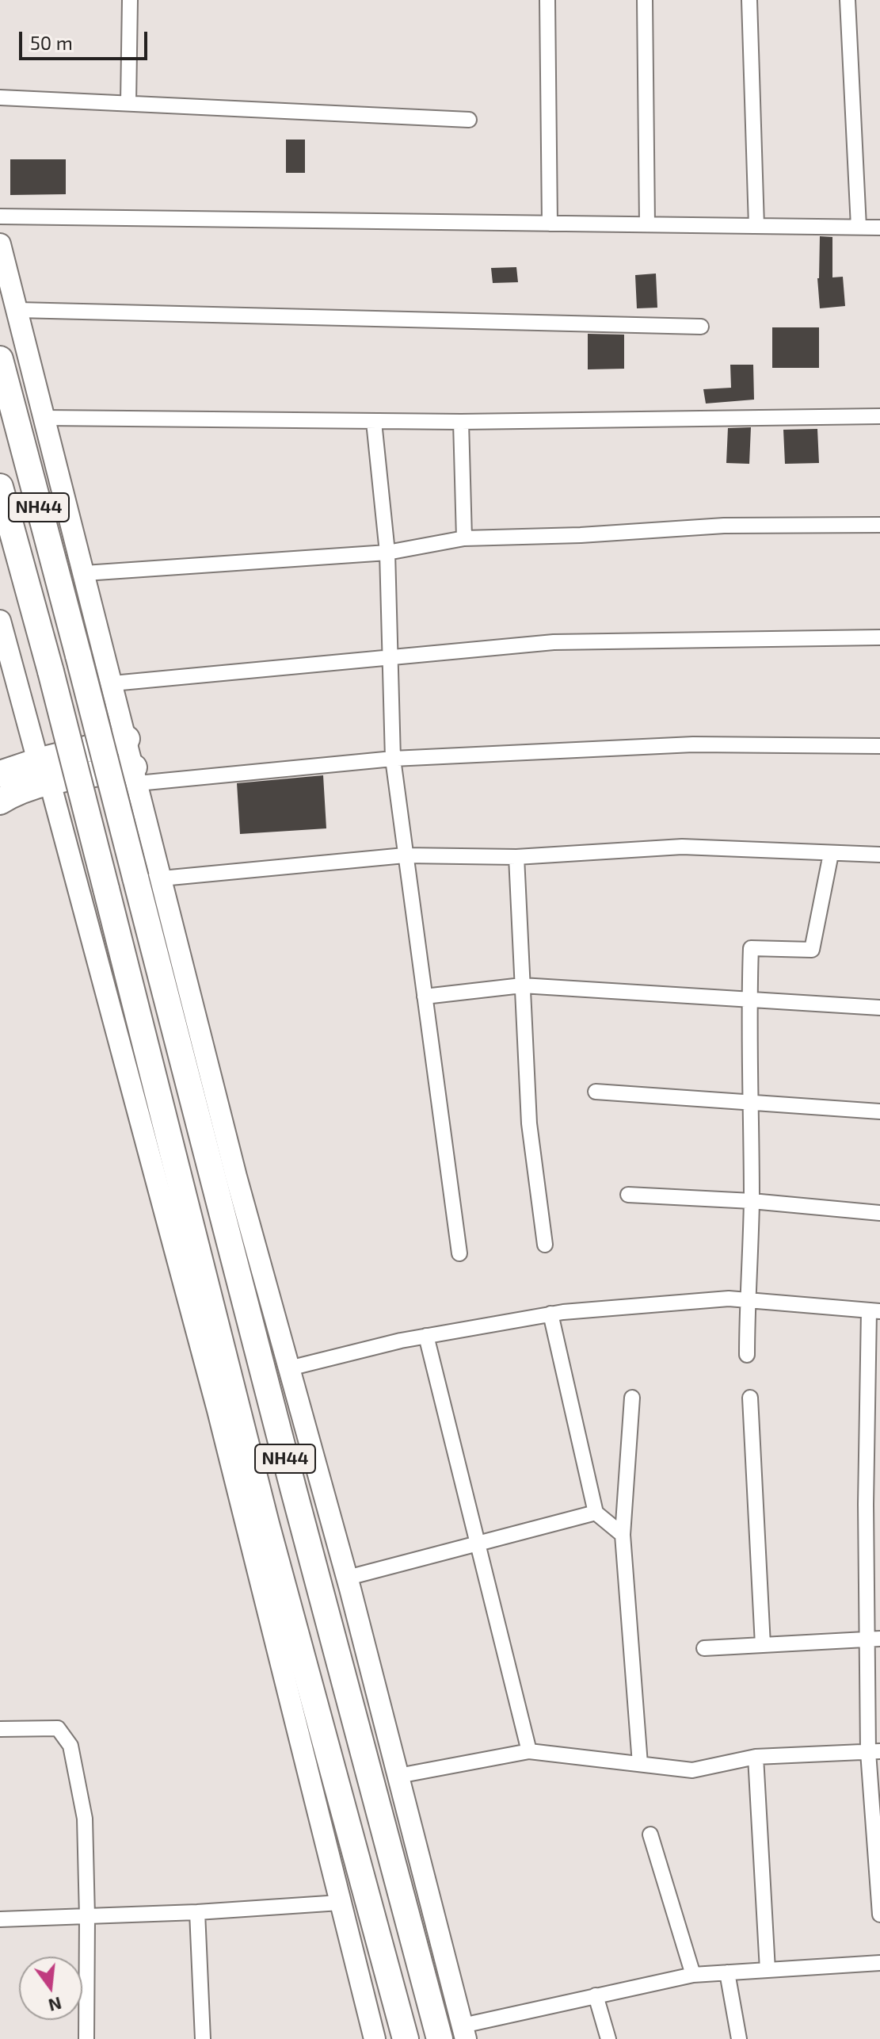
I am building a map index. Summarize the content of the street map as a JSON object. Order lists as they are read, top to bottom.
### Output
{
  "streets": {
    "highway": ["NH44"]
  },
  "scale_bar": "50 m",
  "north": "bottom"
}
